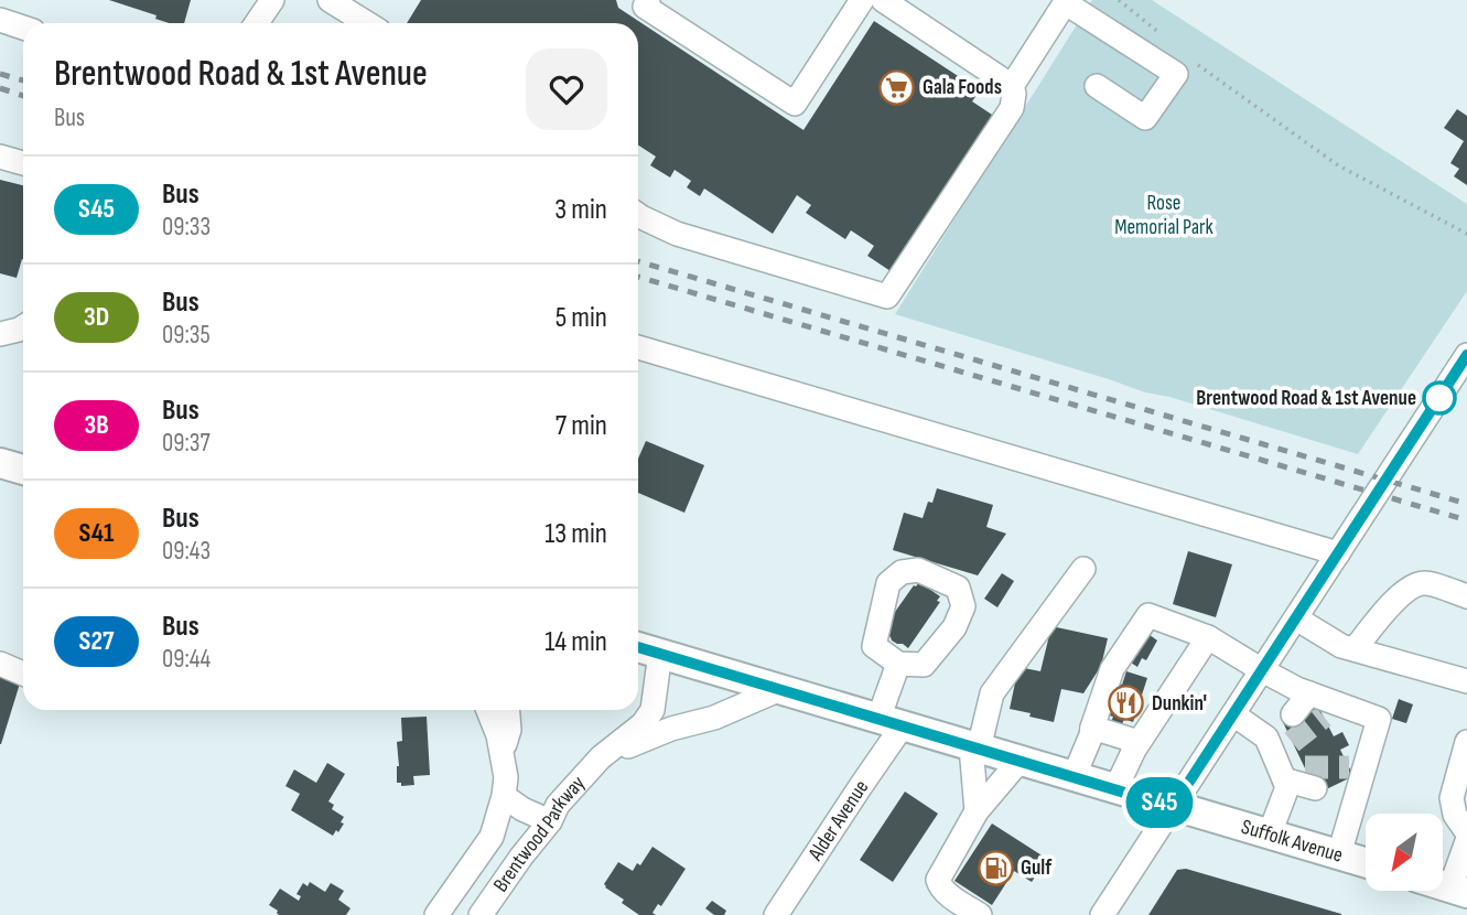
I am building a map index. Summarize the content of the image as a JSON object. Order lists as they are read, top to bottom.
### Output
{
  "streets": {
    "main road": ["Suffolk Avenue"],
    "street": ["Alder Avenue", "Brentwood Parkway"]
  },
  "crossings": [
    ["Alder Avenue", "Suffolk Avenue"],
    ["Brentwood Parkway", "Suffolk Avenue"]
  ],
  "parks": ["Rose Memorial Park"],
  "places": {
    "supermarket": ["Gala Foods"],
    "other": ["Brentwood Road & 1st Avenue"],
    "restaurant": ["Dunkin'"],
    "fuel station": ["Gulf"]
  },
  "lines": ["bus line S45"],
  "north": "bottom left",
  "page": {
    "on_map": "S45",
    "heading": ["Brentwood Road & 1st Avenue", "Bus"],
    "list": [
      {
        "mark": "S45",
        "name": "Bus",
        "note": "09:33",
        "value": "3 min"
      },
      {
        "mark": "3D",
        "name": "Bus",
        "note": "09:35",
        "value": "5 min"
      },
      {
        "mark": "3B",
        "name": "Bus",
        "note": "09:37",
        "value": "7 min"
      },
      {
        "mark": "S41",
        "name": "Bus",
        "note": "09:43",
        "value": "13 min"
      },
      {
        "mark": "S27",
        "name": "Bus",
        "note": "09:44",
        "value": "14 min"
      }
    ]
  }
}
